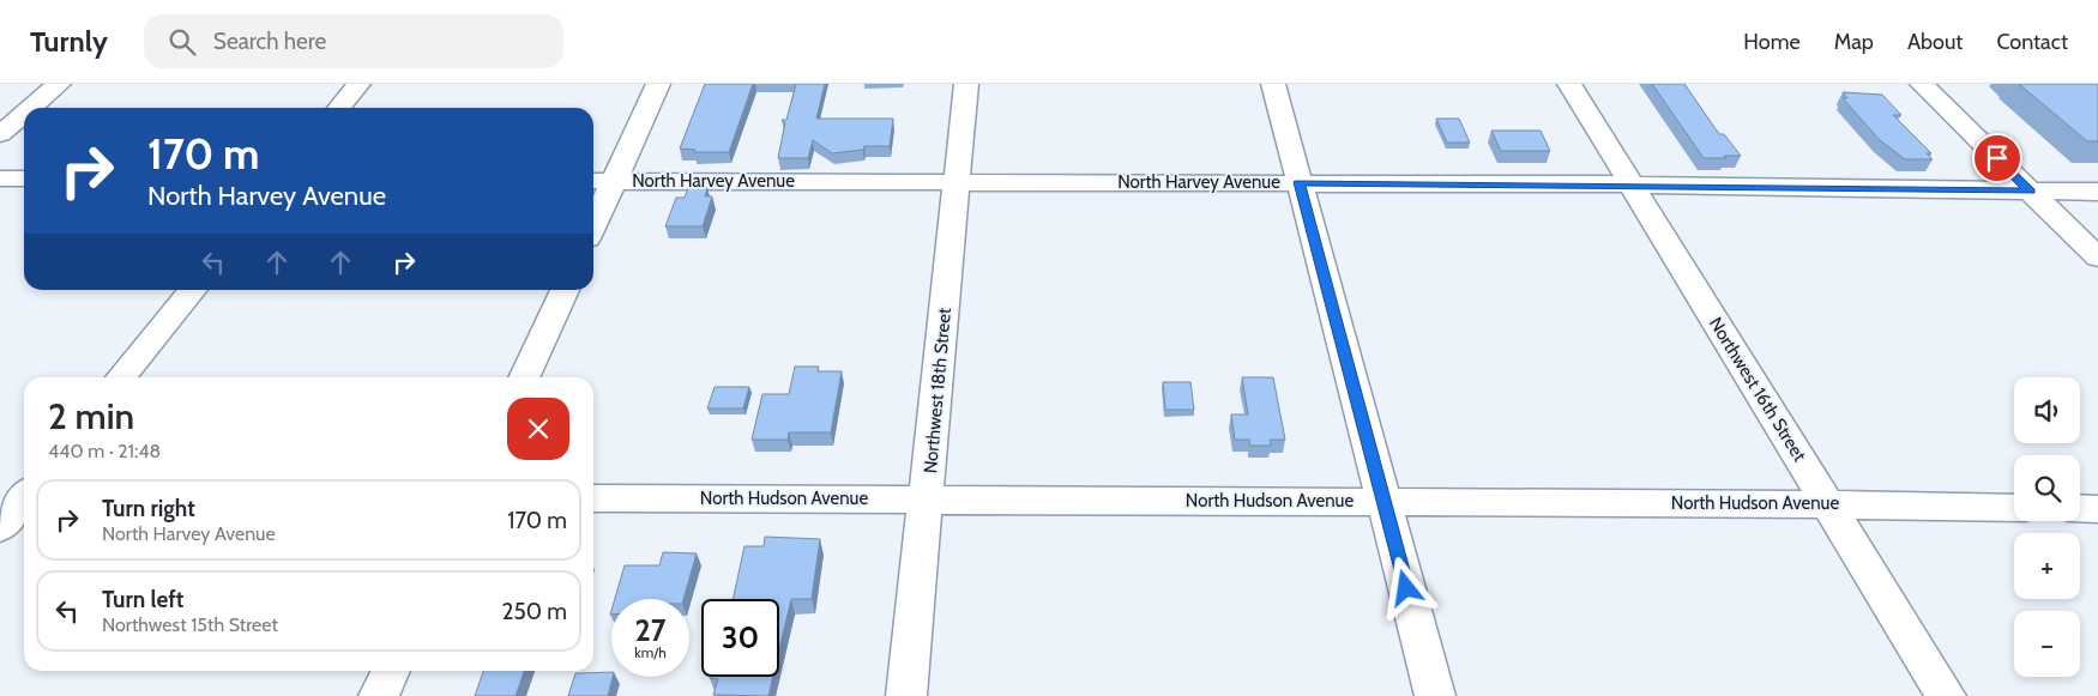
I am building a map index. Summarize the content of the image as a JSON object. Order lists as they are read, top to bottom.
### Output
{
  "streets": {
    "street": [
      "North Harvey Avenue",
      "Northwest 16th Street",
      "Northwest 18th Street",
      "North Hudson Avenue"
    ]
  },
  "crossings": [
    ["North Harvey Avenue", "Northwest 16th Street"],
    ["North Harvey Avenue", "Northwest 18th Street"],
    ["Northwest 16th Street", "North Hudson Avenue"],
    ["Northwest 18th Street", "North Hudson Avenue"]
  ],
  "page": {
    "header": "Turnly",
    "search": "Search here",
    "nav": [
      "Home",
      "Map",
      "About",
      "Contact"
    ],
    "turn": ["170 m", "North Harvey Avenue"],
    "map_buttons": ["+", "−"],
    "heading": ["2 min", "440 m · 21:48"],
    "list": [
      {
        "name": "Turn right",
        "note": "North Harvey Avenue",
        "value": "170 m"
      },
      {
        "name": "Turn left",
        "note": "Northwest 15th Street",
        "value": "250 m"
      }
    ],
    "speed": "27 km/h",
    "limit": "30"
  }
}
